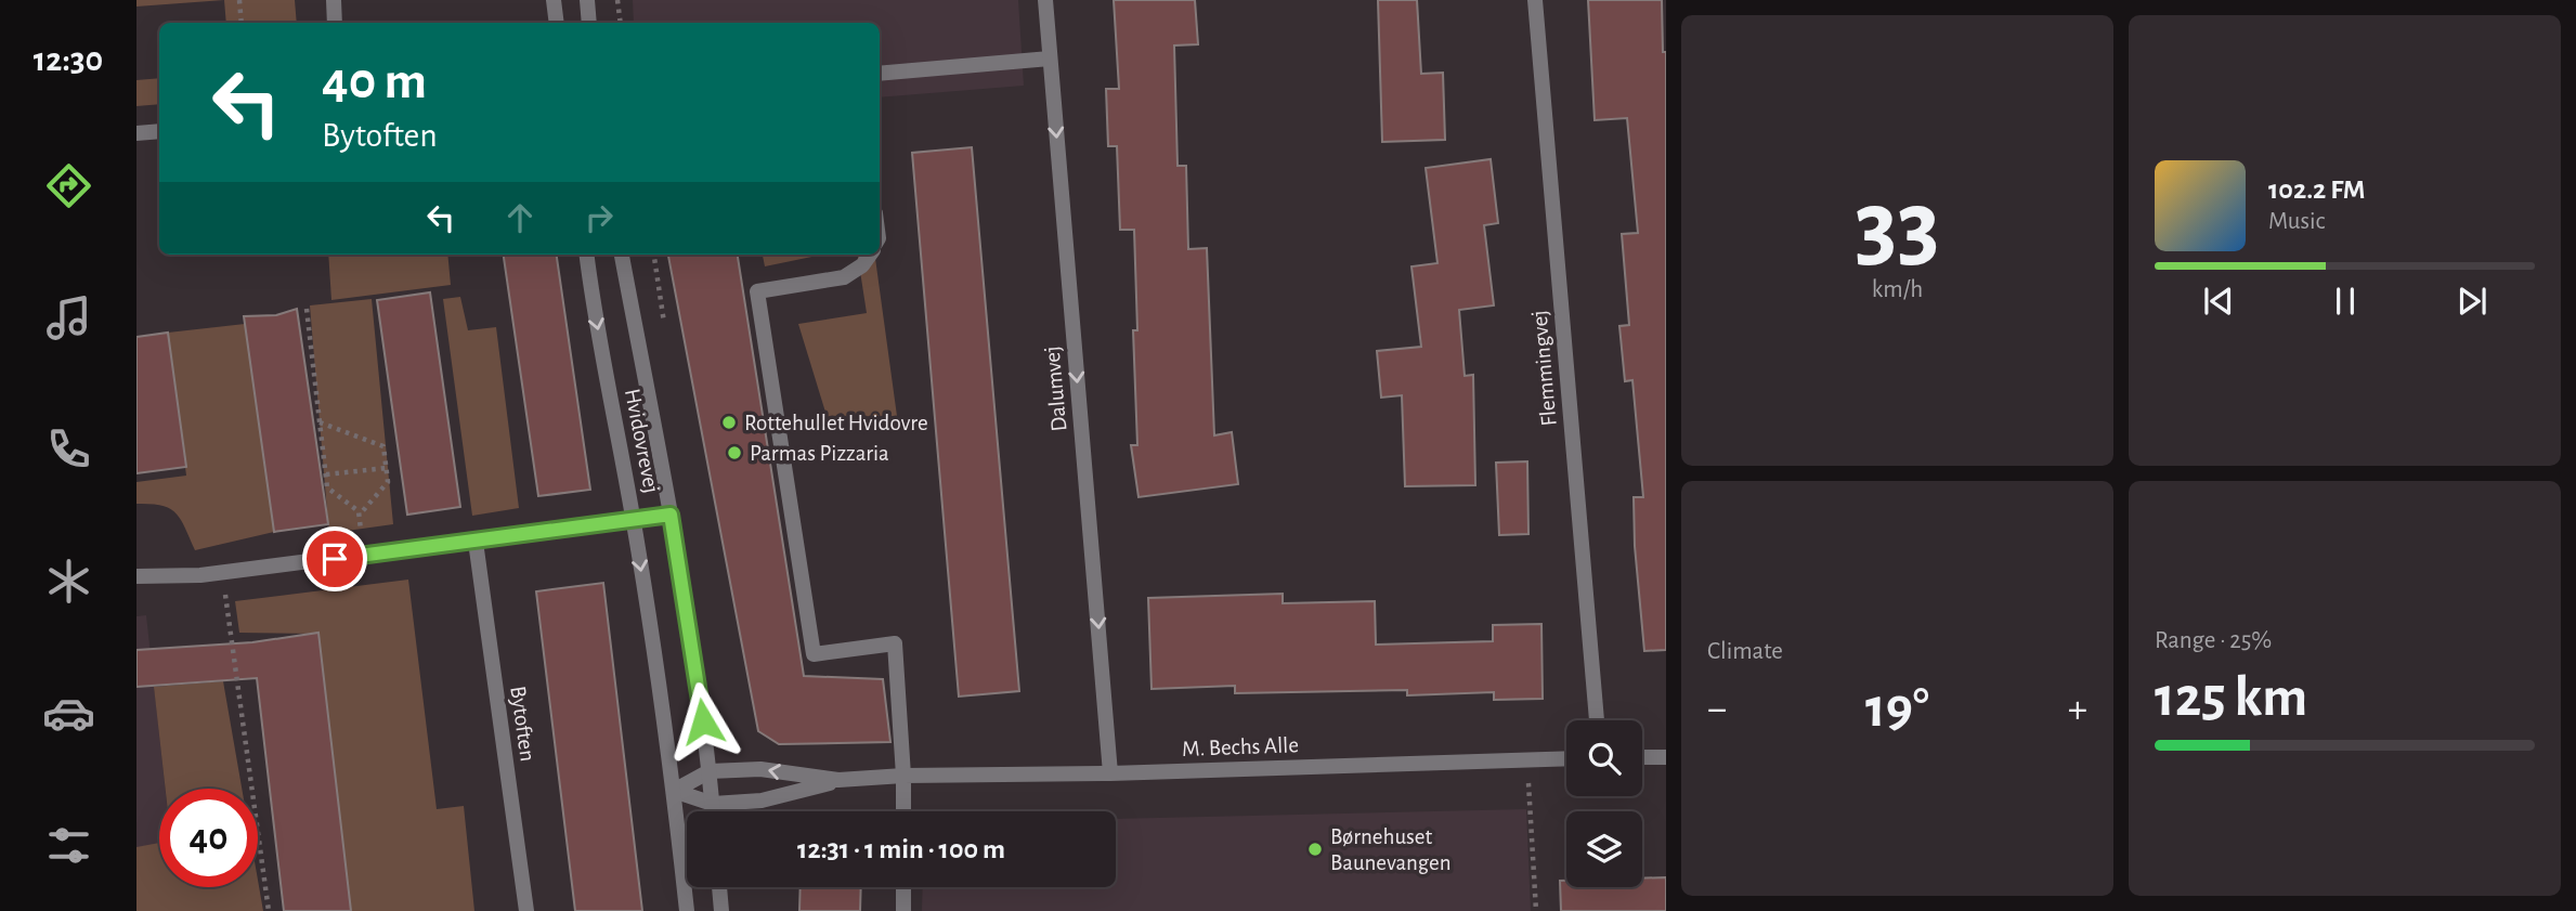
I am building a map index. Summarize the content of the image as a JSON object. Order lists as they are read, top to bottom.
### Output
{
  "streets": {
    "street": [
      "Flemmingvej",
      "Dalumvej",
      "Hvidovrevej",
      "Bytoften",
      "M. Bechs Alle"
    ]
  },
  "crossings": [
    ["Dalumvej", "M. Bechs Alle"],
    ["Hvidovrevej", "M. Bechs Alle"]
  ],
  "one_way": ["Dalumvej"],
  "places": ["Rottehullet Hvidovre", "Parmas Pizzaria", "Børnehuset Baunevangen"],
  "page": {
    "tabs": "12:30",
    "tile": [
      ["33", "km/h"],
      "Climate",
      ["Range · 25%", "125 km"]
    ],
    "turn": ["40 m", "Bytoften"],
    "song": ["102.2 FM", "Music"],
    "heat": ["−", "19°", "+"],
    "limit": "40",
    "trip": "12:31 · 1 min · 100 m"
  }
}
